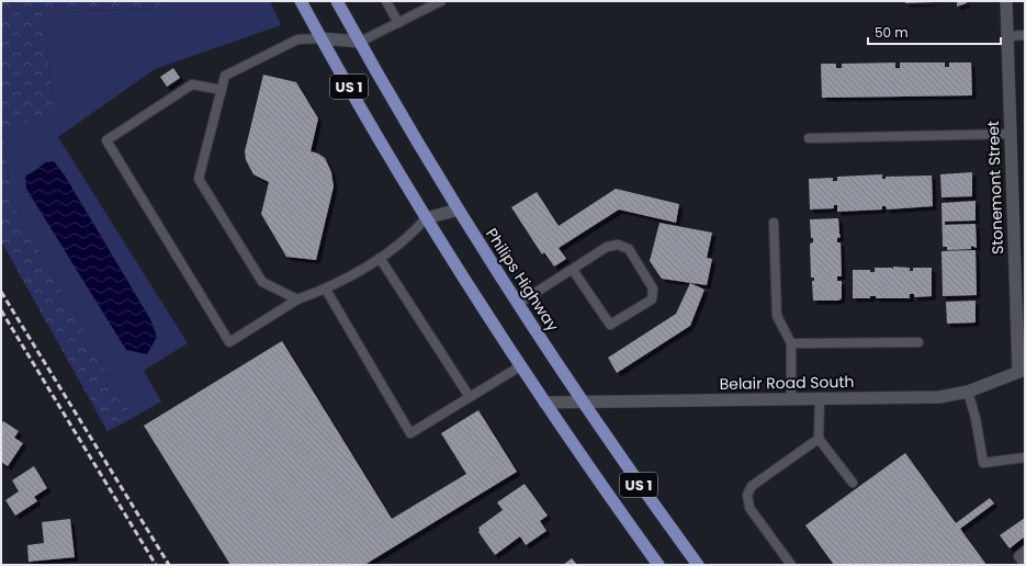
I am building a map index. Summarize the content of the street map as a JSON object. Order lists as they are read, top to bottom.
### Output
{
  "streets": {
    "main road": ["US 1", "Philips Highway"],
    "street": ["Stonemont Street", "Belair Road South"]
  },
  "crossings": [
    ["US 1", "Belair Road South"],
    ["Stonemont Street", "Belair Road South"],
    ["Philips Highway", "Belair Road South"]
  ],
  "scale_bar": "50 m"
}
